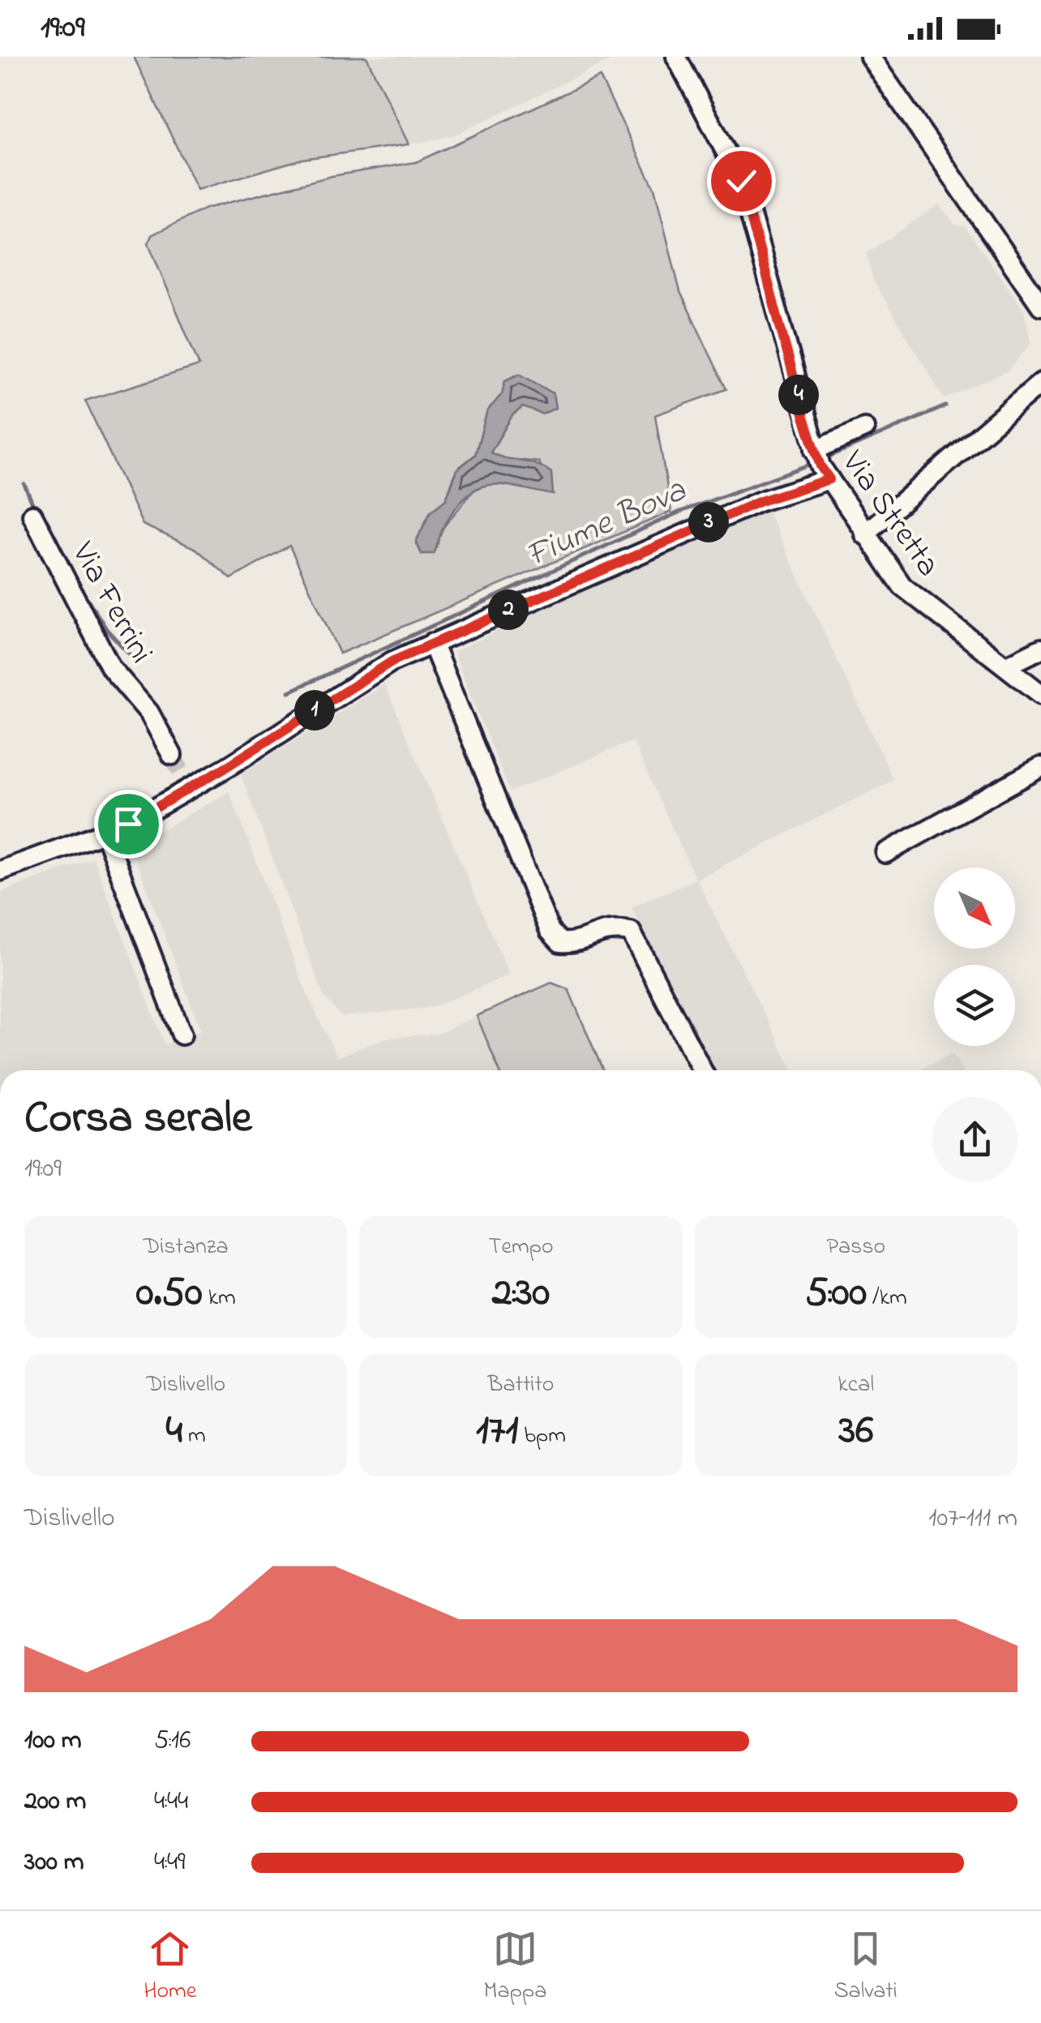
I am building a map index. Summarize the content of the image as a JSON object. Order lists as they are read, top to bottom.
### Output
{
  "streets": {
    "street": ["Via Stretta", "Via Ferrini"]
  },
  "water": ["Fiume Bova"],
  "north": "bottom right",
  "page": {
    "status": "19:09",
    "pins": [
      "4",
      "3",
      "2",
      "1"
    ],
    "heading": ["Corsa serale", "19:09"],
    "stats": [
      ["Distanza", "0.50 km"],
      ["Tempo", "2:30"],
      ["Passo", "5:00 /km"],
      ["Dislivello", "4 m"],
      ["Battito", "171 bpm"],
      ["kcal", "36"]
    ],
    "chart": ["Dislivello", "107–111 m"],
    "list": [
      {
        "name": "100 m",
        "note": "5:16"
      },
      {
        "name": "200 m",
        "note": "4:44"
      },
      {
        "name": "300 m",
        "note": "4:49"
      }
    ],
    "tabs": ["Home", "Mappa", "Salvati"]
  }
}
